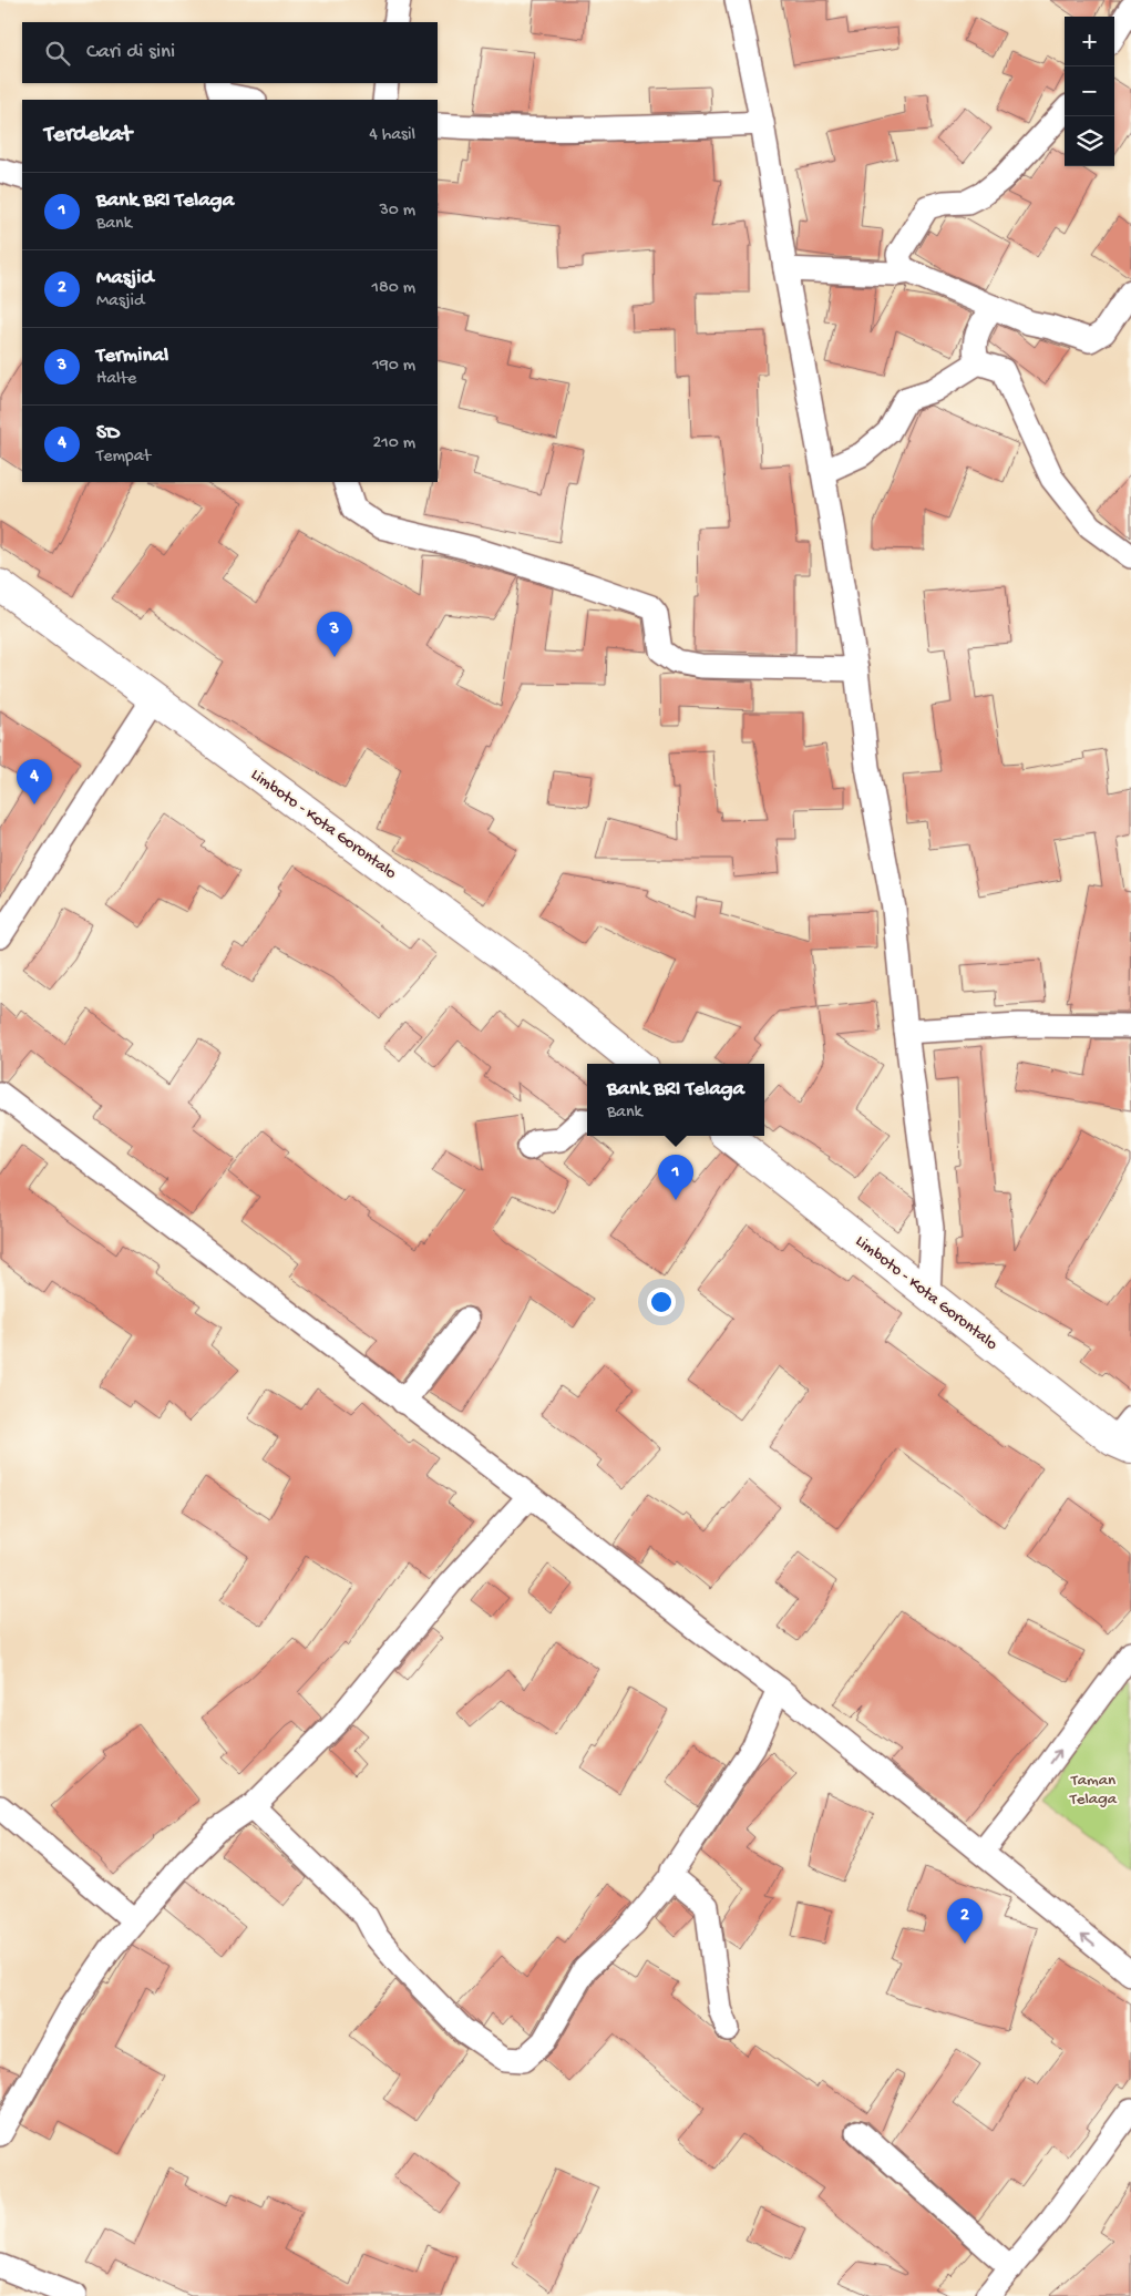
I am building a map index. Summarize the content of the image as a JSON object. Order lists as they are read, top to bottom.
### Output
{
  "streets": {
    "highway": ["Limboto - Kota Gorontalo"]
  },
  "parks": ["Taman Telaga"],
  "page": {
    "map_buttons": ["+", "−"],
    "search": "Cari di sini",
    "heading": ["Terdekat", "4 hasil"],
    "list": [
      {
        "mark": "1",
        "name": "Bank BRI Telaga",
        "note": "Bank",
        "value": "30 m"
      },
      {
        "mark": "2",
        "name": "Masjid",
        "note": "Masjid",
        "value": "180 m"
      },
      {
        "mark": "3",
        "name": "Terminal",
        "note": "Halte",
        "value": "190 m"
      },
      {
        "mark": "4",
        "name": "SD",
        "note": "Tempat",
        "value": "210 m"
      }
    ],
    "pins": [
      "3",
      "4",
      "1",
      "2"
    ],
    "popup": ["Bank BRI Telaga", "Bank"]
  }
}
